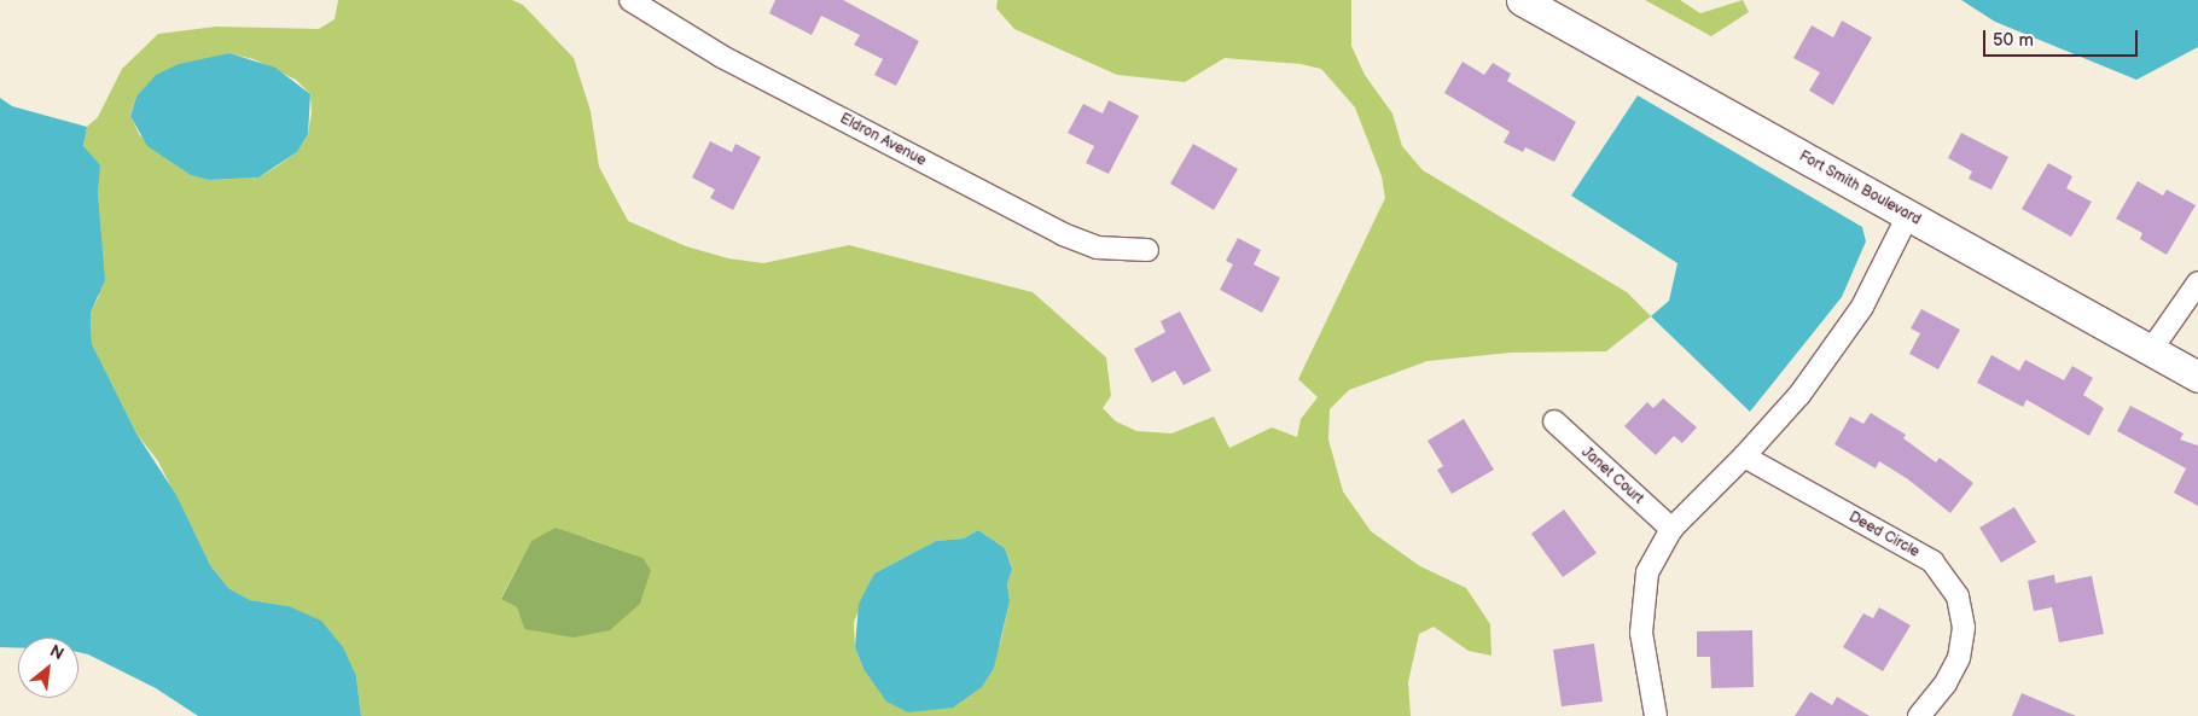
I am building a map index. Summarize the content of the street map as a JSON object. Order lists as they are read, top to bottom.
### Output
{
  "streets": {
    "street": [
      "Eldron Avenue",
      "Fort Smith Boulevard",
      "Janet Court",
      "Deed Circle"
    ]
  },
  "scale_bar": "50 m",
  "north": "top right"
}
